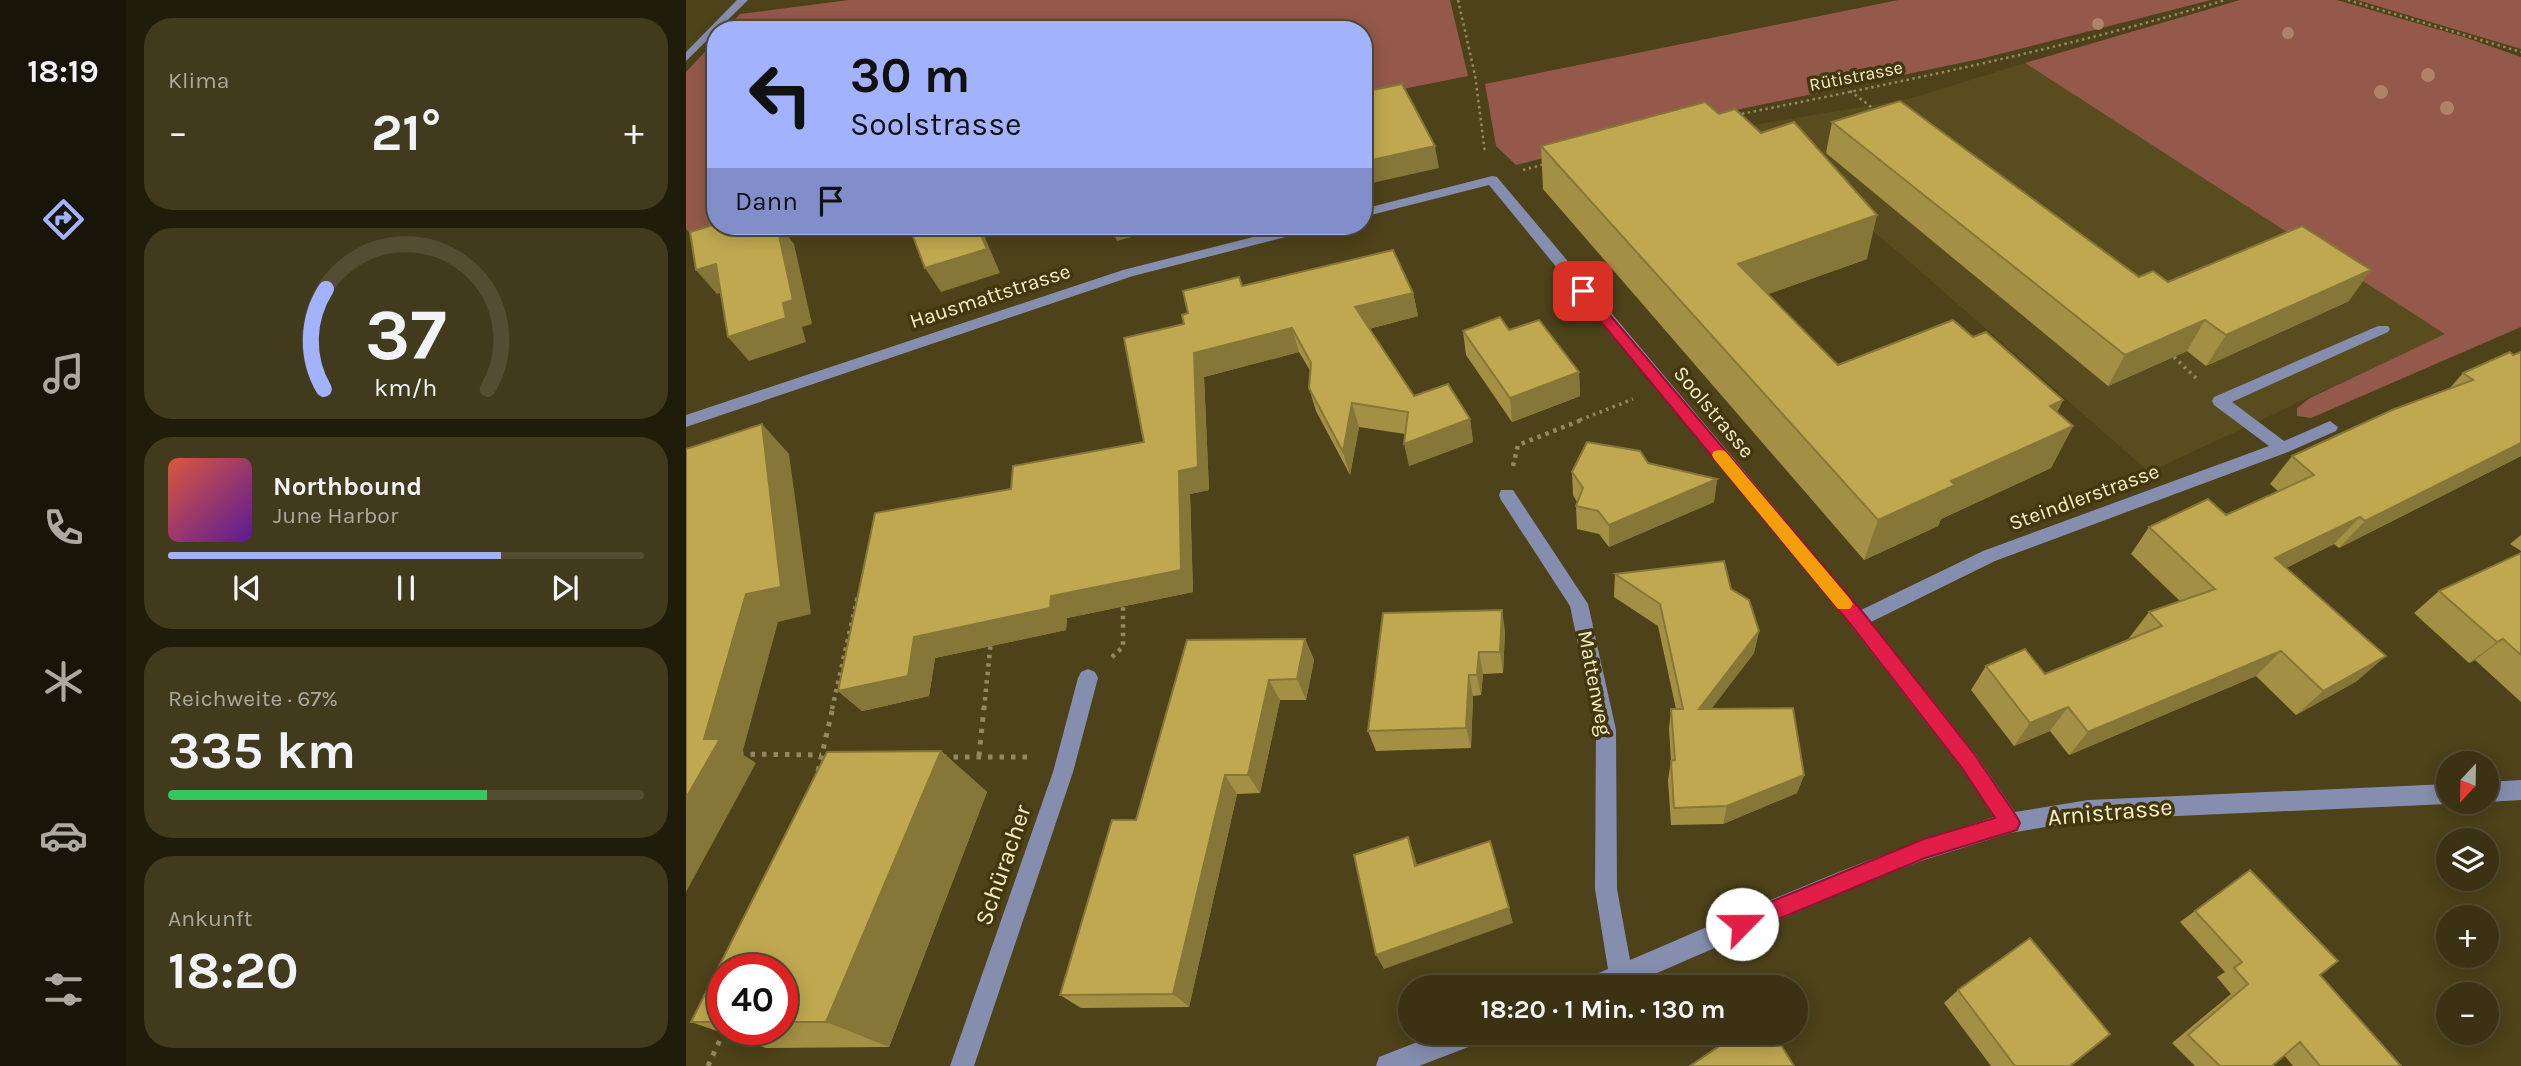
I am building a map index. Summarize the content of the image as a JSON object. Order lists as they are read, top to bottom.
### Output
{
  "streets": {
    "street": [
      "Hausmattstrasse",
      "Soolstrasse",
      "Steindlerstrasse",
      "Mattenweg",
      "Arnistrasse",
      "Schüracher"
    ],
    "path": ["Rütistrasse"]
  },
  "crossings": [
    ["Soolstrasse", "Steindlerstrasse"],
    ["Soolstrasse", "Arnistrasse"]
  ],
  "north": "bottom",
  "page": {
    "tabs": "18:19",
    "tile": [
      "Klima",
      ["Reichweite · 67%", "335 km"],
      ["Ankunft", "18:20"]
    ],
    "turn": ["30 m", "Soolstrasse"],
    "heat": ["−", "21°", "+"],
    "then": "Dann",
    "song": ["Northbound", "June Harbor"],
    "map_buttons": ["+", "−"],
    "limit": "40",
    "trip": "18:20 · 1 Min. · 130 m",
    "gauge": ["37", "km/h"]
  }
}
